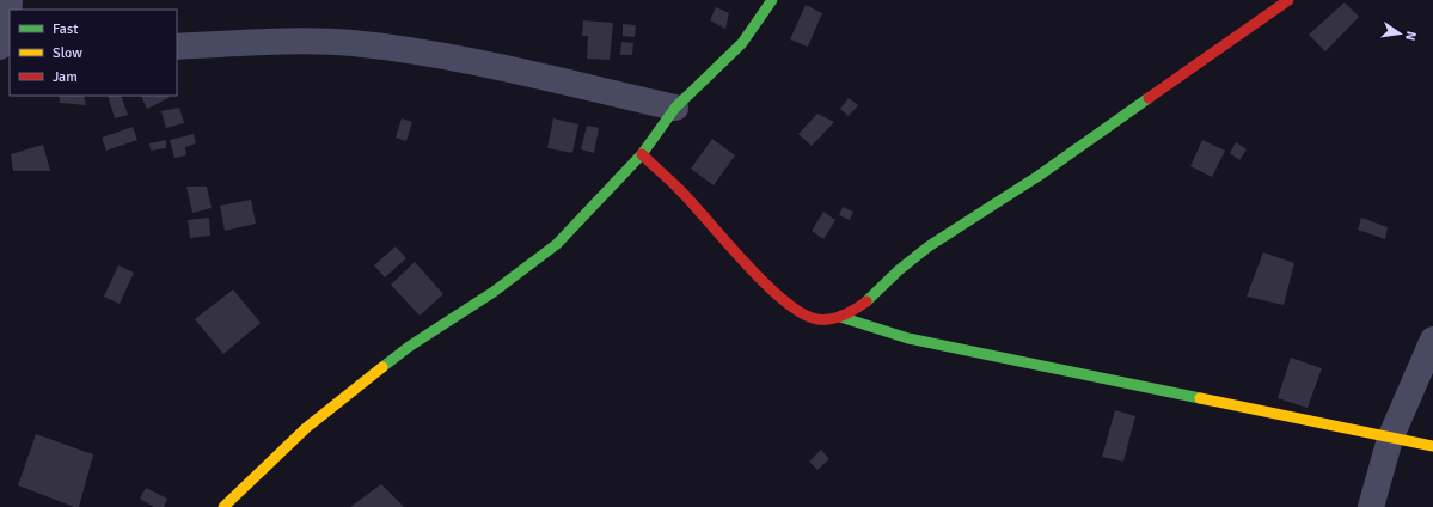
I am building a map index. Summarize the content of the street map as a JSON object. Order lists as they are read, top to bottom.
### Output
{
  "legend": ["Fast", "Slow", "Jam"],
  "north": "right"
}
